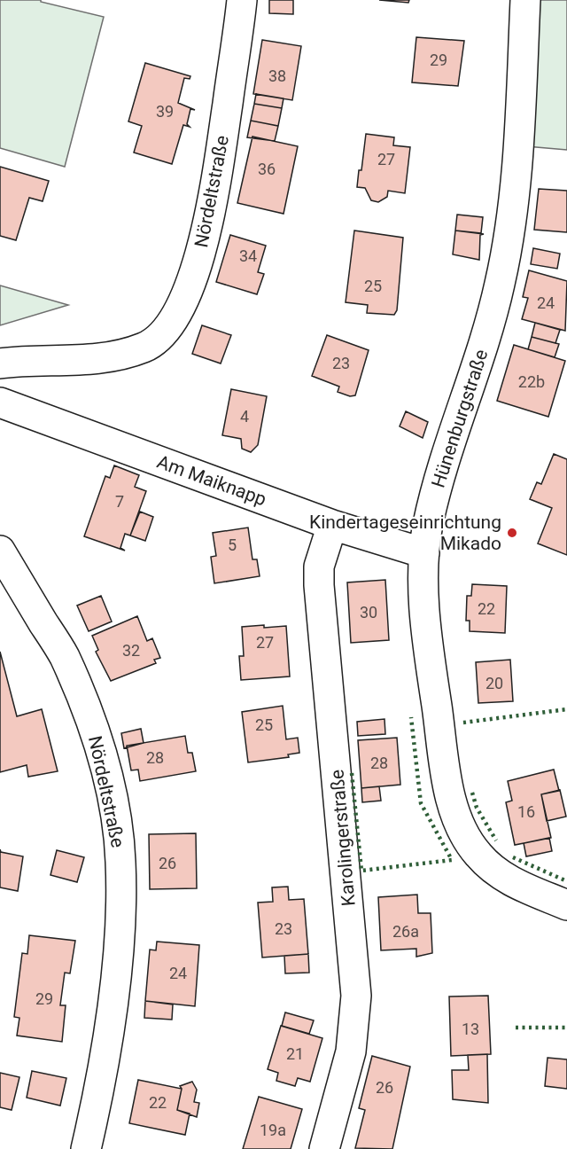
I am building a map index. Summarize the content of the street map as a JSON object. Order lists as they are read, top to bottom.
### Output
{
  "streets": {
    "street": [
      "Nördeltstraße",
      "Hünenburgstraße",
      "Am Maiknapp",
      "Karolingerstraße"
    ]
  },
  "crossings": [
    ["Hünenburgstraße", "Am Maiknapp"],
    ["Am Maiknapp", "Karolingerstraße"]
  ],
  "places": ["Kindertageseinrichtung Mikado"],
  "house_numbers": [
    "29",
    "38",
    "39",
    "27",
    "36",
    "34",
    "25",
    "24",
    "23",
    "22b",
    "4",
    "7",
    "5",
    "22",
    "30",
    "27",
    "32",
    "20",
    "25",
    "28",
    "28",
    "16",
    "26",
    "23",
    "26a",
    "24",
    "29",
    "13",
    "21",
    "26",
    "22",
    "19a"
  ]
}
